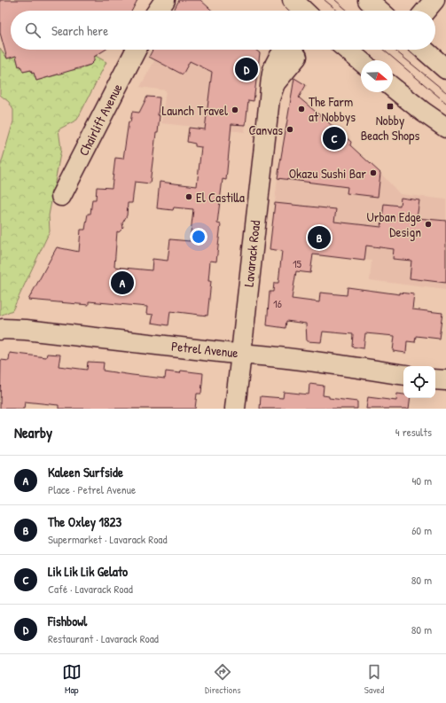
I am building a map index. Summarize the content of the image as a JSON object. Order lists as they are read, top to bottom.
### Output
{
  "streets": {
    "main road": ["Chairlift Avenue", "Lavarack Road", "Petrel Avenue"]
  },
  "crossings": [
    ["Lavarack Road", "Petrel Avenue"]
  ],
  "places": {
    "transit": ["Nobby Beach Shops"],
    "other": [
      "The Farm at Nobbys",
      "Launch Travel",
      "Canvas",
      "Okazu Sushi Bar",
      "El Castilla",
      "Urban Edge Design"
    ]
  },
  "house_numbers": ["15", "16"],
  "north": "right",
  "page": {
    "search": "Search here",
    "pins": [
      "D",
      "C",
      "B",
      "A"
    ],
    "heading": ["Nearby", "4 results"],
    "list": [
      {
        "mark": "A",
        "name": "Kaleen Surfside",
        "note": "Place · Petrel Avenue",
        "value": "40 m"
      },
      {
        "mark": "B",
        "name": "The Oxley 1823",
        "note": "Supermarket · Lavarack Road",
        "value": "60 m"
      },
      {
        "mark": "C",
        "name": "Lik Lik Lik Gelato",
        "note": "Café · Lavarack Road",
        "value": "80 m"
      },
      {
        "mark": "D",
        "name": "Fishbowl",
        "note": "Restaurant · Lavarack Road",
        "value": "80 m"
      }
    ],
    "nav": ["Map", "Directions", "Saved"]
  }
}
